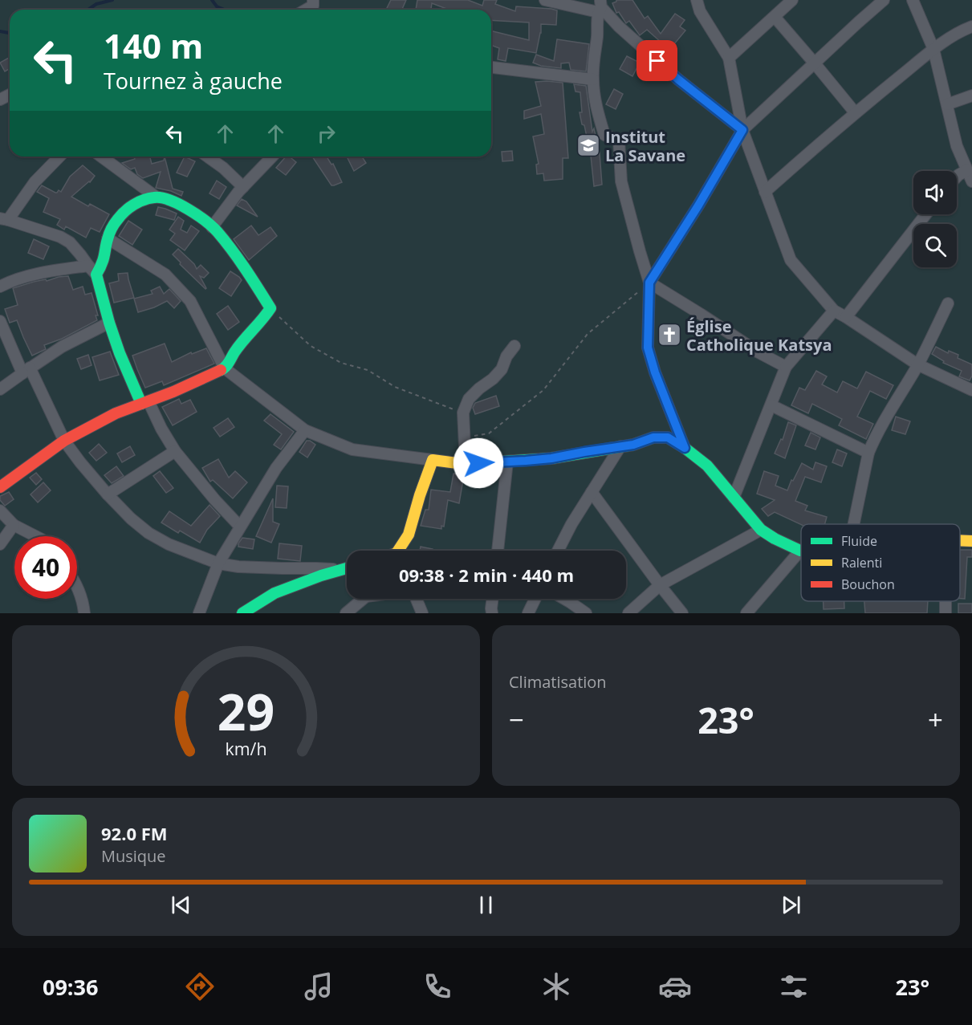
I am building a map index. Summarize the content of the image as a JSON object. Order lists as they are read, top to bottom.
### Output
{
  "places": {
    "school or university": ["Institut La Savane"],
    "church": ["Église Catholique Katsya"]
  },
  "legend": ["Fluide", "Ralenti", "Bouchon"],
  "page": {
    "turn": ["140 m", "Tournez à gauche"],
    "limit": "40",
    "trip": "09:38 · 2 min · 440 m",
    "tile": "Climatisation",
    "heat": ["−", "23°", "+"],
    "song": ["92.0 FM", "Musique"],
    "tabs": ["09:36", "23°"],
    "gauge": ["29", "km/h"]
  }
}
